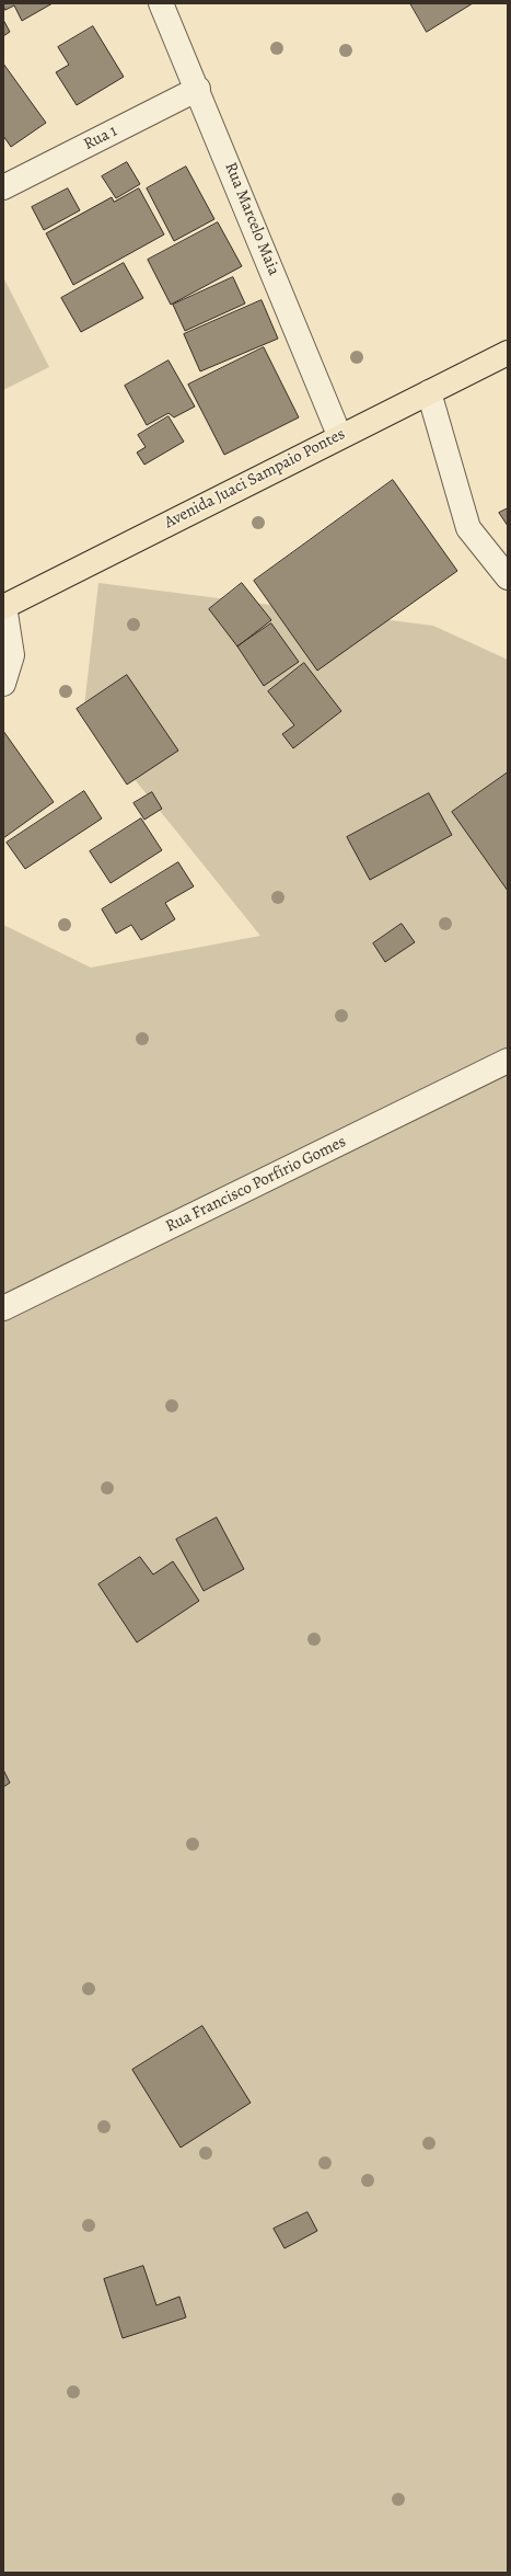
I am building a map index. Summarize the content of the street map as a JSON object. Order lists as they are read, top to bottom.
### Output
{
  "streets": {
    "main road": ["Avenida Juaci Sampaio Pontes"],
    "street": ["Rua 1", "Rua Marcelo Maia", "Rua Francisco Porfírio Gomes"]
  },
  "crossings": [
    ["Rua 1", "Rua Marcelo Maia"],
    ["Rua Marcelo Maia", "Avenida Juaci Sampaio Pontes"]
  ]
}
